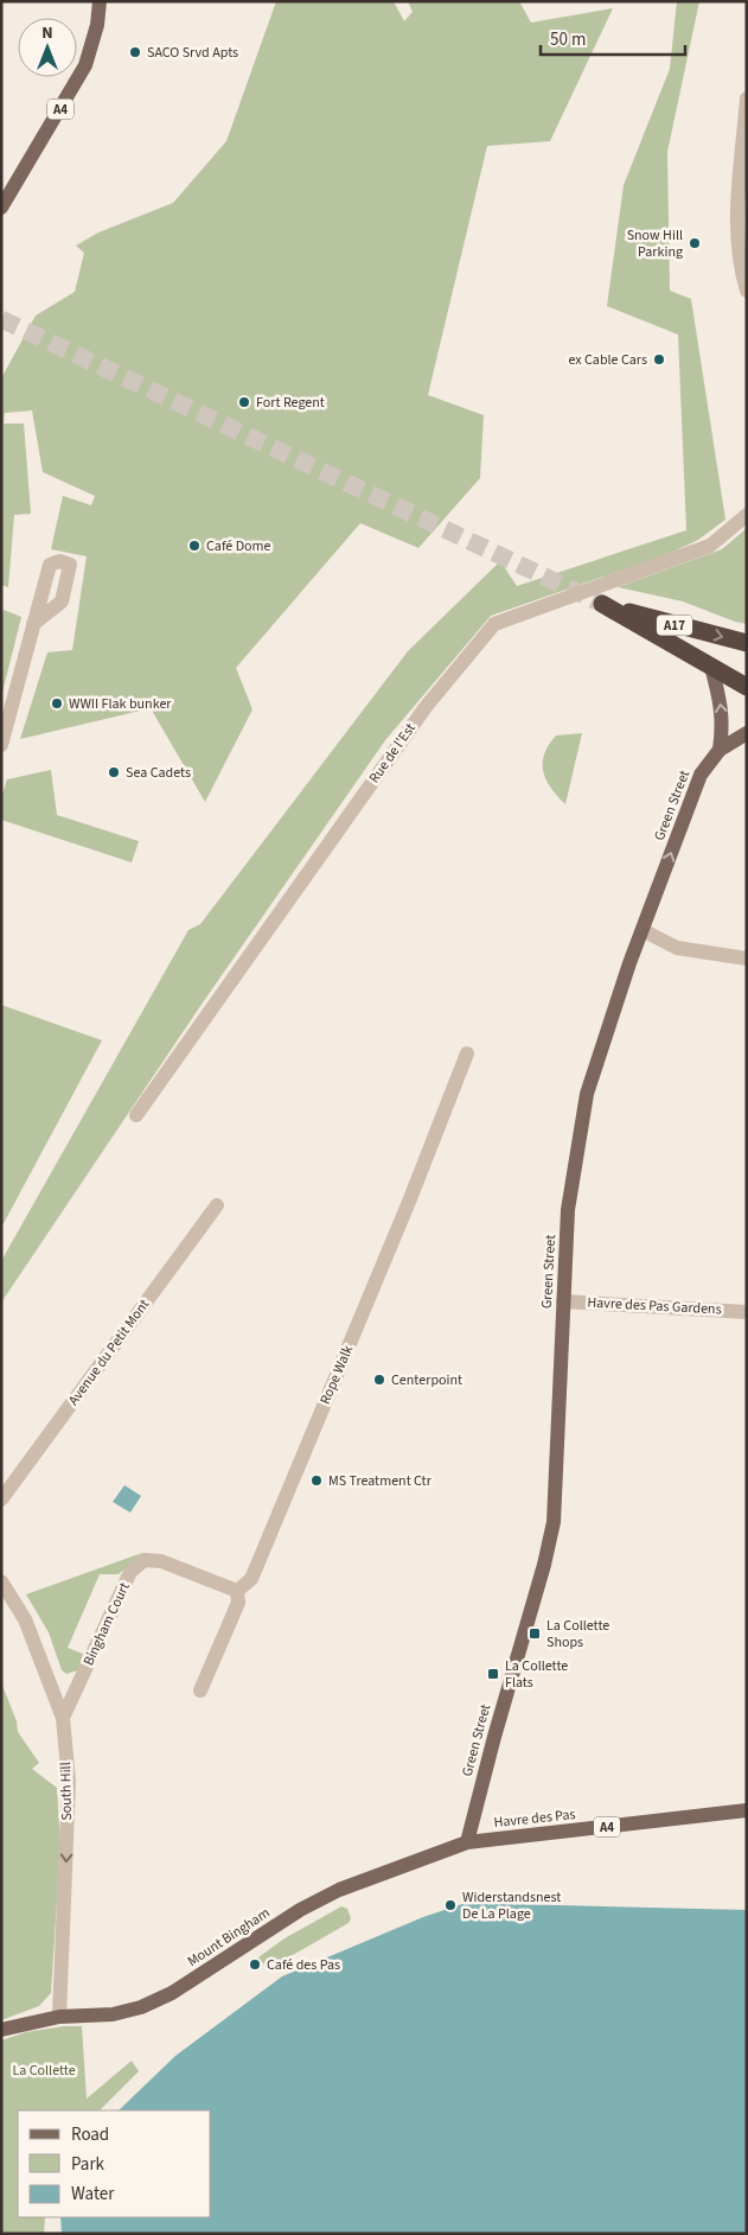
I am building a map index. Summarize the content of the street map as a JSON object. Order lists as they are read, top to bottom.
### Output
{
  "streets": {
    "highway": ["A17"],
    "main road": [
      "A4",
      "Green Street",
      "Havre des Pas",
      "Mount Bingham"
    ],
    "street": [
      "Rue de l'Est",
      "Havre des Pas Gardens",
      "Avenue du Petit Mont",
      "Rope Walk",
      "Bingham Court",
      "South Hill"
    ]
  },
  "crossings": [
    ["Green Street", "Havre des Pas Gardens"],
    ["Green Street", "Havre des Pas"],
    ["Green Street", "Mount Bingham"],
    ["Rope Walk", "Bingham Court"],
    ["Bingham Court", "South Hill"],
    ["South Hill", "Mount Bingham"],
    ["Havre des Pas", "Mount Bingham"]
  ],
  "one_way": ["South Hill"],
  "parks": ["La Collette"],
  "places": {
    "other": [
      "SACO Srvd Apts",
      "Snow Hill Parking",
      "ex Cable Cars",
      "Fort Regent",
      "Café Dome",
      "WWII Flak bunker",
      "Sea Cadets",
      "Centerpoint",
      "MS Treatment Ctr",
      "Widerstandsnest De La Plage",
      "Café des Pas"
    ],
    "transit": ["La Collette Shops", "La Collette Flats"]
  },
  "legend": ["Road", "Park", "Water"],
  "scale_bar": "50 m",
  "north": "top"
}
